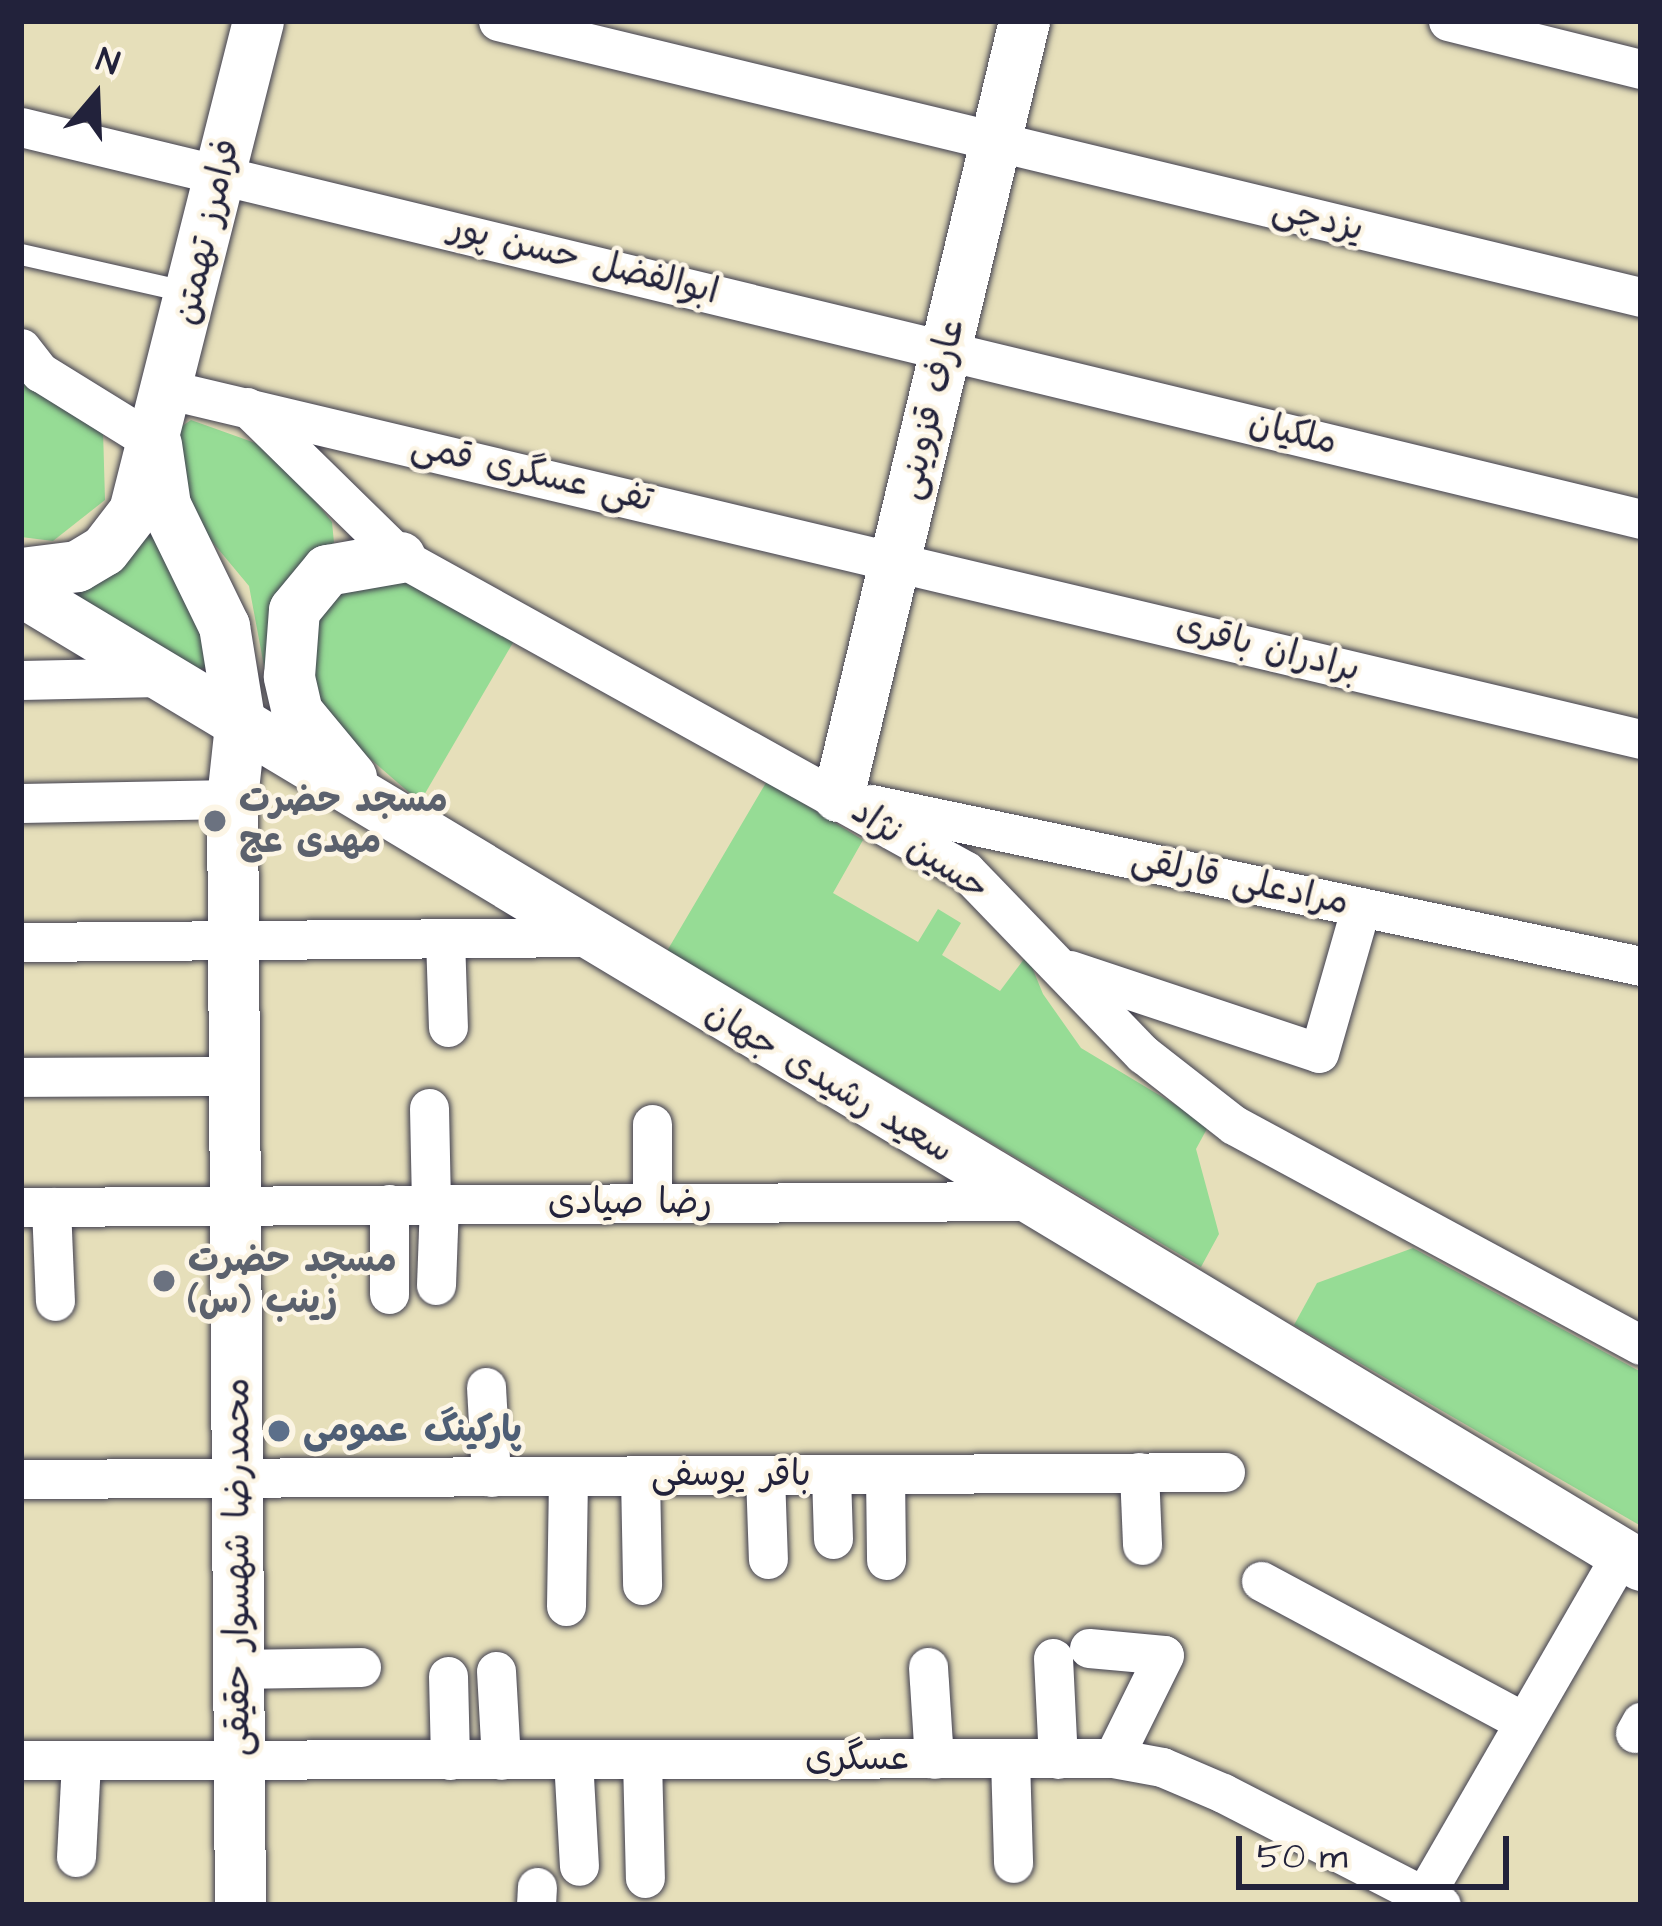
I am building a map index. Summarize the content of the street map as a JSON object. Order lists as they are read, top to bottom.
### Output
{
  "streets": {
    "street": [
      "یزدچی",
      "فرامرز تهمتن",
      "ابوالفضل حسن پور",
      "عارف قزوینی",
      "ملکیان",
      "تفی عسگری قمی",
      "برادران باقری",
      "حسین نژاد",
      "مرادعلی قارلقی",
      "سعید رشیدی جهان",
      "رضا صیادی",
      "باقر یوسفی",
      "محمدرضا شهسوار حقیقی",
      "عسگری"
    ]
  },
  "crossings": [
    ["یزدچی", "عارف قزوینی"],
    ["فرامرز تهمتن", "ابوالفضل حسن پور"],
    ["فرامرز تهمتن", "تفی عسگری قمی"],
    ["فرامرز تهمتن", "محمدرضا شهسوار حقیقی"],
    ["ابوالفضل حسن پور", "عارف قزوینی"],
    ["ابوالفضل حسن پور", "ملکیان"],
    ["عارف قزوینی", "ملکیان"],
    ["عارف قزوینی", "تفی عسگری قمی"],
    ["عارف قزوینی", "برادران باقری"],
    ["عارف قزوینی", "حسین نژاد"],
    ["عارف قزوینی", "مرادعلی قارلقی"],
    ["تفی عسگری قمی", "برادران باقری"],
    ["تفی عسگری قمی", "حسین نژاد"],
    ["حسین نژاد", "مرادعلی قارلقی"],
    ["سعید رشیدی جهان", "رضا صیادی"],
    ["سعید رشیدی جهان", "محمدرضا شهسوار حقیقی"],
    ["رضا صیادی", "محمدرضا شهسوار حقیقی"],
    ["باقر یوسفی", "محمدرضا شهسوار حقیقی"],
    ["محمدرضا شهسوار حقیقی", "عسگری"]
  ],
  "places": ["مسجد حضرت مهدی عج", "مسجد حضرت زینب (س)", "پارکینگ عمومی"],
  "scale_bar": "50 m",
  "north": "top"
}
